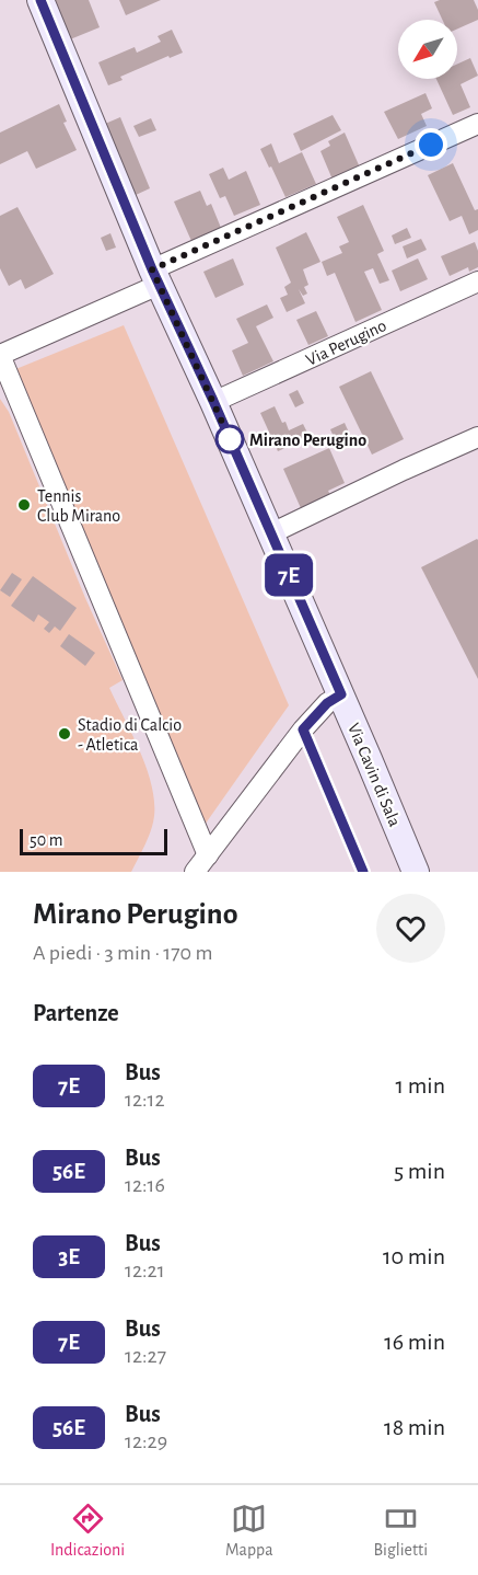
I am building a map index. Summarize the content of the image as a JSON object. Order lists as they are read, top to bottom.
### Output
{
  "streets": {
    "main road": ["Via Cavin di Sala"],
    "street": ["Via Perugino"]
  },
  "crossings": [
    ["Via Perugino", "Via Cavin di Sala"]
  ],
  "places": ["Mirano Perugino", "Tennis Club Mirano", "Stadio di Calcio - Atletica"],
  "lines": ["bus line 7E"],
  "scale_bar": "50 m",
  "north": "bottom left",
  "page": {
    "on_map": "7E",
    "scale": "50 m",
    "heading": [
      ["Mirano Perugino", "A piedi · 3 min · 170 m"],
      "Partenze"
    ],
    "list": [
      {
        "mark": "7E",
        "name": "Bus",
        "note": "12:12",
        "value": "1 min"
      },
      {
        "mark": "56E",
        "name": "Bus",
        "note": "12:16",
        "value": "5 min"
      },
      {
        "mark": "3E",
        "name": "Bus",
        "note": "12:21",
        "value": "10 min"
      },
      {
        "mark": "7E",
        "name": "Bus",
        "note": "12:27",
        "value": "16 min"
      },
      {
        "mark": "56E",
        "name": "Bus",
        "note": "12:29",
        "value": "18 min"
      }
    ],
    "tabs": ["Indicazioni", "Mappa", "Biglietti"]
  }
}
